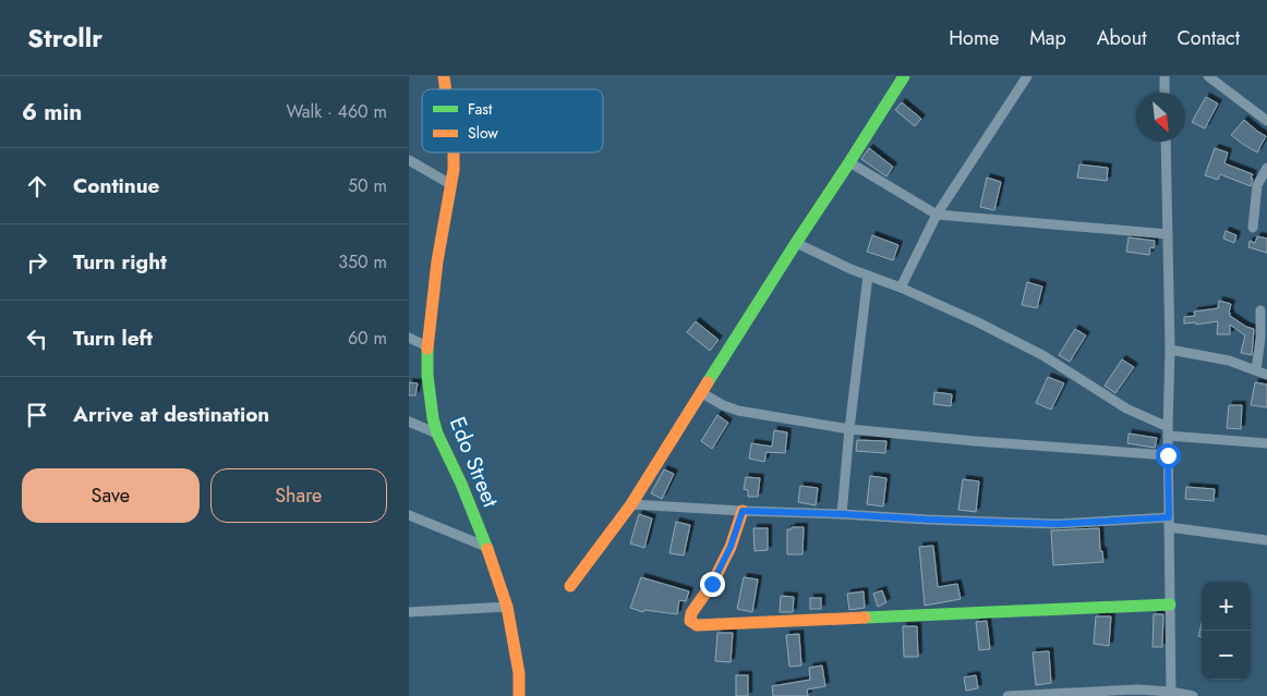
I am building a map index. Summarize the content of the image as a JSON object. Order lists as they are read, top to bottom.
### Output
{
  "streets": {
    "street": ["Edo Street"]
  },
  "legend": ["Fast", "Slow"],
  "north": "bottom right",
  "page": {
    "header": "Strollr",
    "nav": [
      "Home",
      "Map",
      "About",
      "Contact"
    ],
    "heading": ["6 min", "Walk · 460 m"],
    "list": [
      ["Continue", "50 m"],
      ["Turn right", "350 m"],
      ["Turn left", "60 m"],
      "Arrive at destination"
    ],
    "buttons": ["Save", "Share"],
    "map_buttons": ["+", "−"]
  }
}
